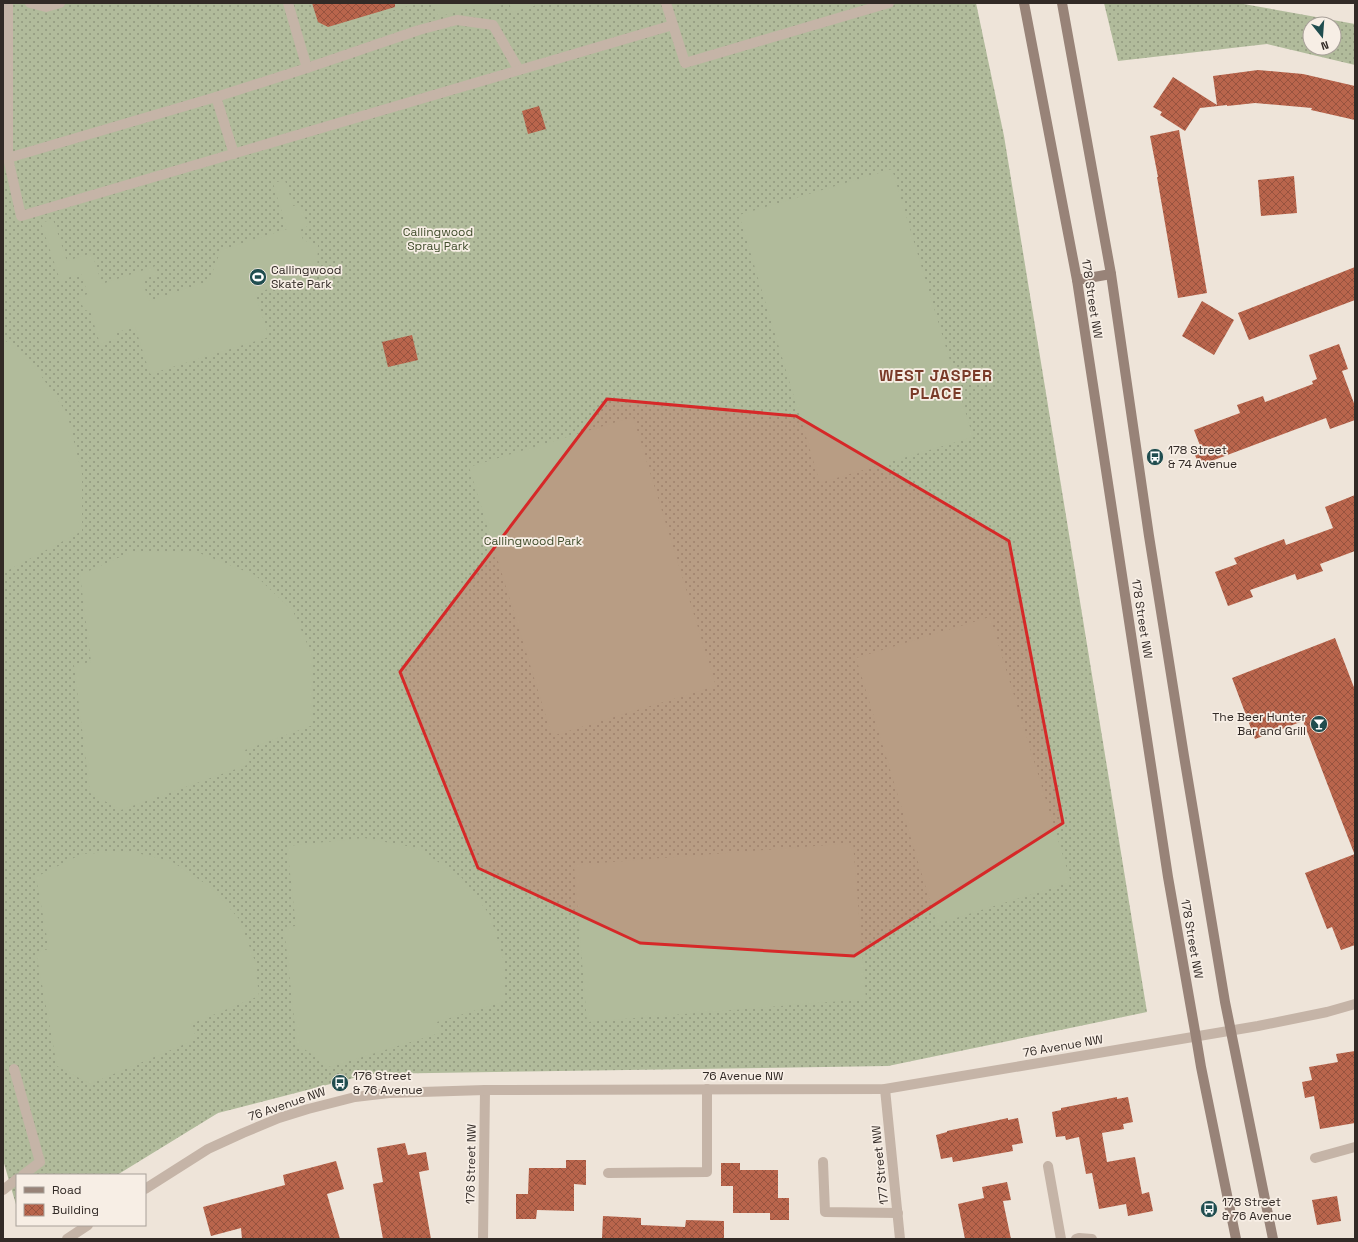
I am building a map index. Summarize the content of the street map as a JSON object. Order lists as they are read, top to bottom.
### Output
{
  "streets": {
    "main road": ["178 Street NW"],
    "street": ["76 Avenue NW", "176 Street NW", "177 Street NW"]
  },
  "crossings": [
    ["178 Street NW", "76 Avenue NW"],
    ["76 Avenue NW", "176 Street NW"],
    ["76 Avenue NW", "177 Street NW"]
  ],
  "districts": ["WEST JASPER PLACE"],
  "parks": ["Callingwood Spray Park", "Callingwood Park"],
  "places": {
    "sports": ["Callingwood Skate Park"],
    "bus stop": ["178 Street & 74 Avenue", "176 Street & 76 Avenue", "178 Street & 76 Avenue"],
    "bar": ["The Beer Hunter Bar and Grill"]
  },
  "legend": ["Road", "Building"],
  "north": "bottom"
}
